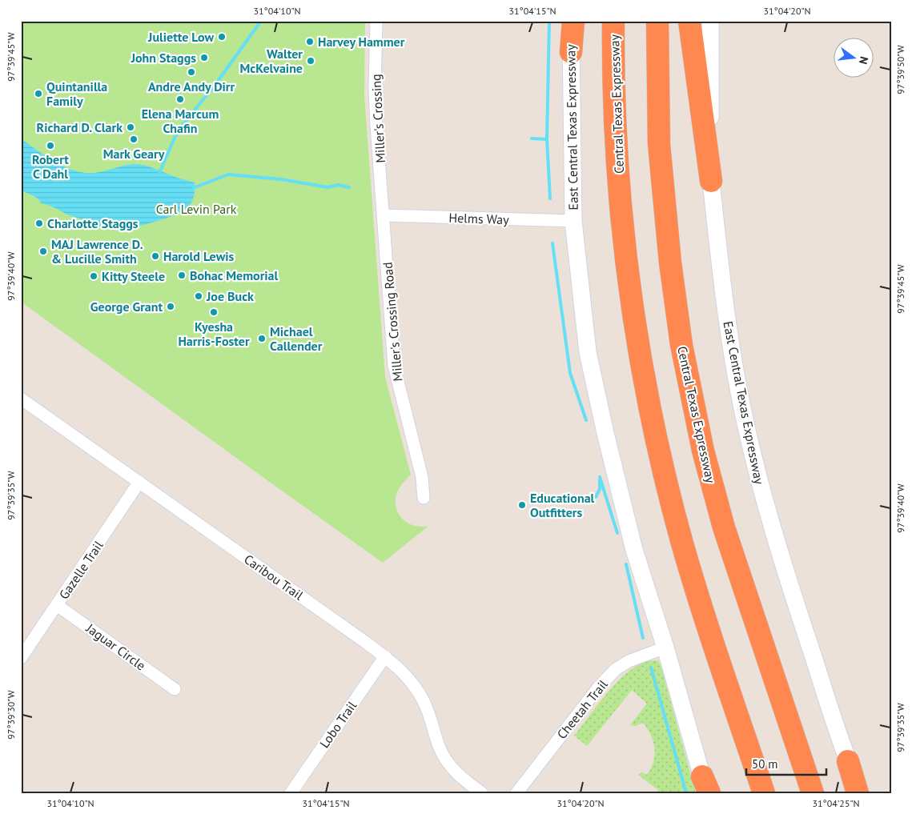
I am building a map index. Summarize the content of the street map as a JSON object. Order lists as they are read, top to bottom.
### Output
{
  "streets": {
    "highway": ["Central Texas Expressway"],
    "main road": ["East Central Texas Expressway"],
    "street": [
      "Miller's Crossing",
      "Helms Way",
      "Miller's Crossing Road",
      "Gazelle Trail",
      "Caribou Trail",
      "Jaguar Circle",
      "Cheetah Trail",
      "Lobo Trail"
    ]
  },
  "crossings": [
    ["Miller's Crossing", "Helms Way"],
    ["Miller's Crossing", "Miller's Crossing Road"],
    ["East Central Texas Expressway", "Helms Way"],
    ["East Central Texas Expressway", "Cheetah Trail"],
    ["Helms Way", "Miller's Crossing Road"],
    ["Gazelle Trail", "Caribou Trail"],
    ["Gazelle Trail", "Jaguar Circle"],
    ["Caribou Trail", "Lobo Trail"]
  ],
  "parks": ["Carl Levin Park"],
  "places": [
    "Juliette Low",
    "Harvey Hammer",
    "John Staggs",
    "Walter McKelvaine",
    "Andre Andy Dirr",
    "Quintanilla Family",
    "Elena Marcum Chafin",
    "Richard D. Clark",
    "Mark Geary",
    "Robert C Dahl",
    "Charlotte Staggs",
    "MAJ Lawrence D. & Lucille Smith",
    "Harold Lewis",
    "Bohac Memorial",
    "Kitty Steele",
    "Joe Buck",
    "George Grant",
    "Kyesha Harris-Foster",
    "Michael Callender",
    "Educational Outfitters"
  ],
  "scale_bar": "50 m",
  "north": "right",
  "coordinates": [
    "31°04'10\"N",
    "31°04'15\"N",
    "31°04'20\"N",
    "97°39'45\"W",
    "97°39'50\"W",
    "97°39'40\"W",
    "97°39'35\"W",
    "97°39'30\"W",
    "31°04'25\"N"
  ]
}
